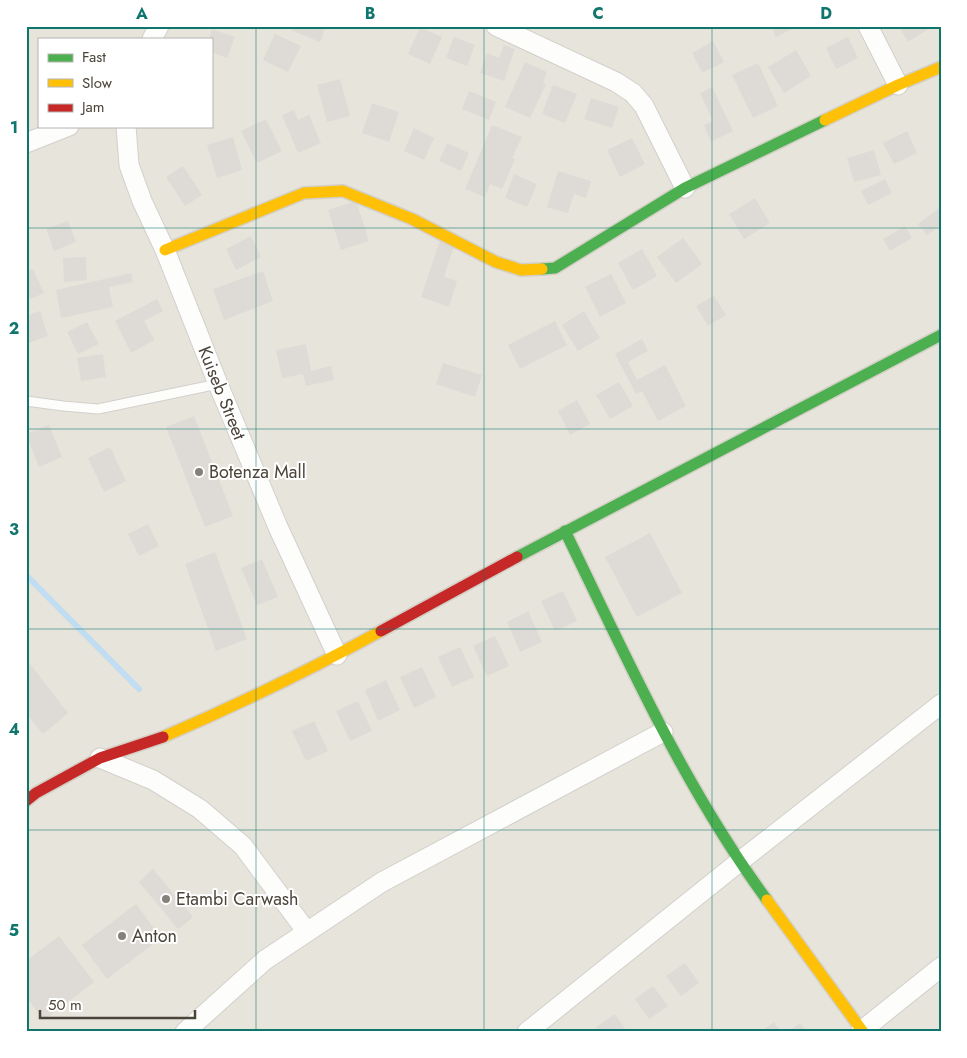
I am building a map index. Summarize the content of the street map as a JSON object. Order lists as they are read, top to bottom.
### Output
{
  "streets": {
    "street": ["Kuiseb Street"]
  },
  "places": ["Botenza Mall", "Etambi Carwash", "Anton"],
  "legend": ["Fast", "Slow", "Jam"],
  "scale_bar": "50 m",
  "grid": {
    "columns": [
      "A",
      "B",
      "C",
      "D"
    ],
    "rows": [
      "1",
      "2",
      "3",
      "4",
      "5"
    ]
  }
}
